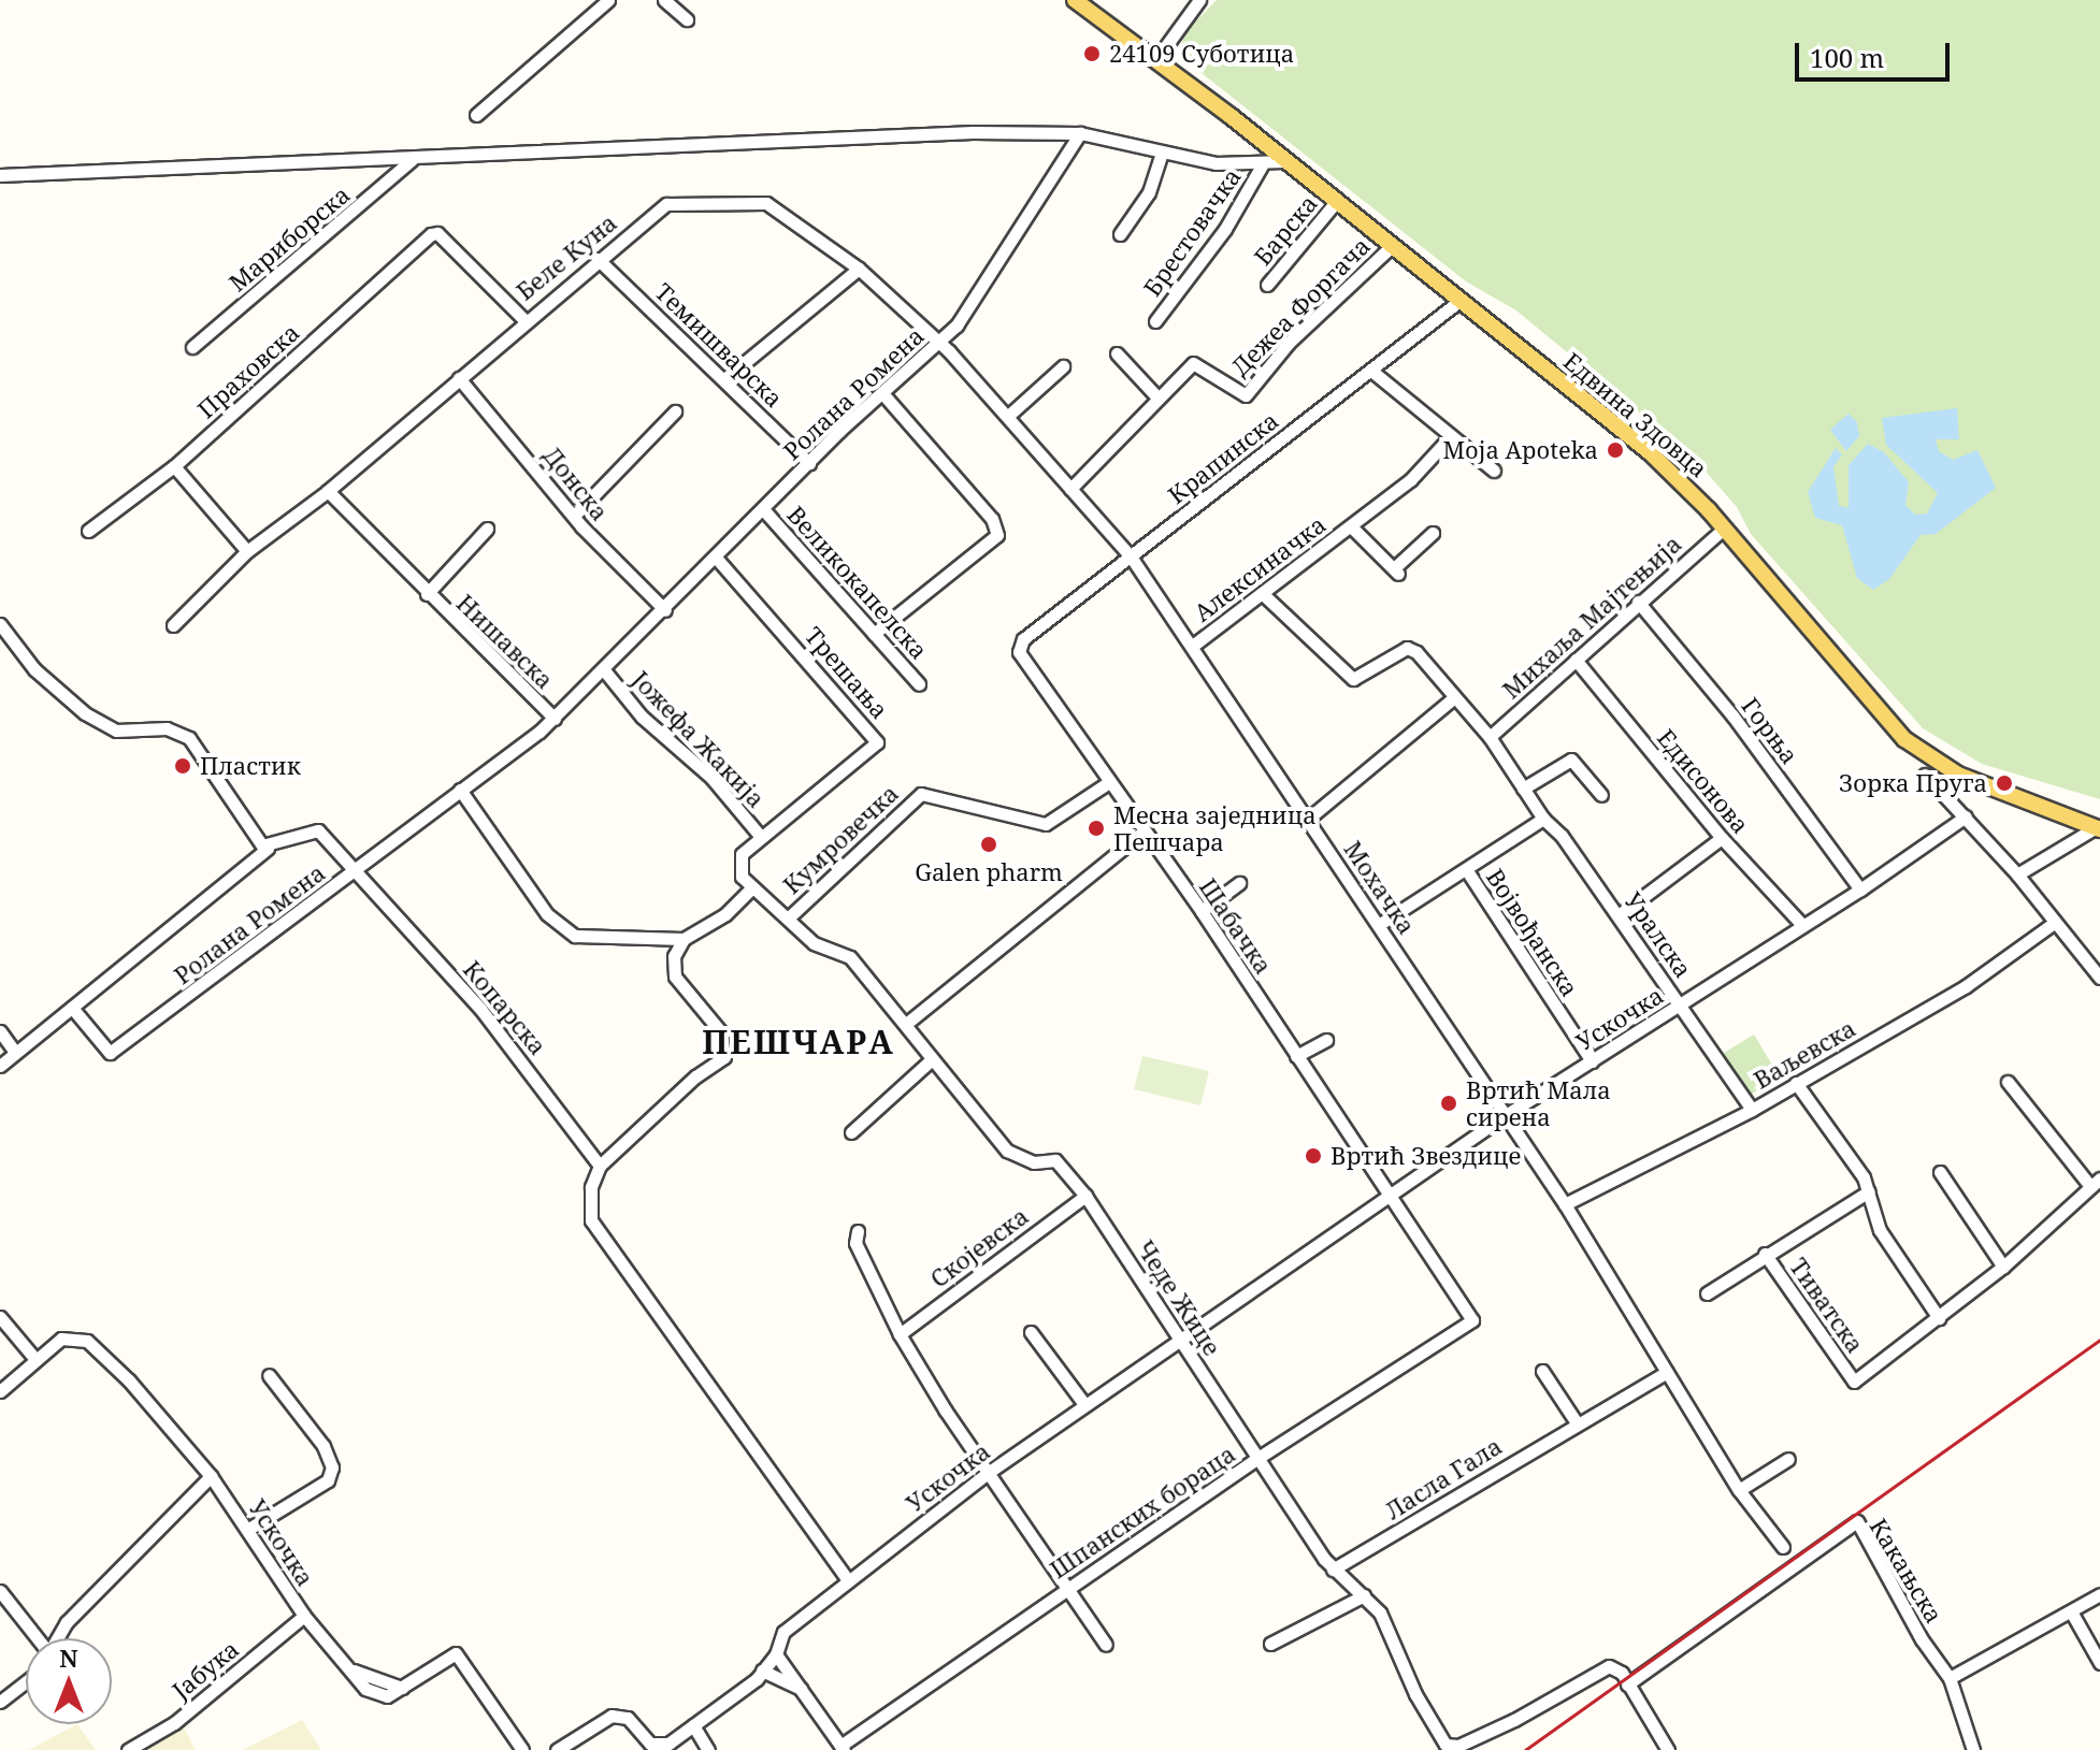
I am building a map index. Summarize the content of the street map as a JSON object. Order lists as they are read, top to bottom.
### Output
{
  "streets": {
    "main road": ["Едвина Здовца"],
    "street": [
      "Барска",
      "Брестовачка",
      "Мариборска",
      "Беле Куна",
      "Дежеа Форгача",
      "Темишварска",
      "Праховска",
      "Ролана Ромена",
      "Крапинска",
      "Донска",
      "Алексиначка",
      "Великокапелска",
      "Михаља Мајтењија",
      "Нишавска",
      "Трешања",
      "Горња",
      "Јожефа Жакија",
      "Едисонова",
      "Кумровечка",
      "Мохачка",
      "Шабачка",
      "Војвођанска",
      "Уралска",
      "Копарска",
      "Ускочка",
      "Ваљевска",
      "Скојевска",
      "Чеде Жице",
      "Тиватска",
      "Ласла Гала",
      "Шпанских бораца",
      "Какањска",
      "Јабука"
    ]
  },
  "crossings": [
    ["Барска", "Едвина Здовца"],
    ["Беле Куна", "Темишварска"],
    ["Беле Куна", "Праховска"],
    ["Беле Куна", "Ролана Ромена"],
    ["Беле Куна", "Донска"],
    ["Беле Куна", "Нишавска"],
    ["Беле Куна", "Мохачка"],
    ["Дежеа Форгача", "Едвина Здовца"],
    ["Дежеа Форгача", "Мохачка"],
    ["Темишварска", "Ролана Ромена"],
    ["Ролана Ромена", "Донска"],
    ["Ролана Ромена", "Великокапелска"],
    ["Ролана Ромена", "Нишавска"],
    ["Ролана Ромена", "Трешања"],
    ["Ролана Ромена", "Јожефа Жакија"],
    ["Ролана Ромена", "Мохачка"],
    ["Ролана Ромена", "Копарска"],
    ["Едвина Здовца", "Крапинска"],
    ["Едвина Здовца", "Михаља Мајтењија"],
    ["Крапинска", "Мохачка"],
    ["Крапинска", "Шабачка"],
    ["Алексиначка", "Мохачка"],
    ["Алексиначка", "Уралска"],
    ["Михаља Мајтењија", "Горња"],
    ["Михаља Мајтењија", "Едисонова"],
    ["Михаља Мајтењија", "Уралска"],
    ["Трешања", "Јожефа Жакија"],
    ["Трешања", "Кумровечка"],
    ["Горња", "Ускочка"],
    ["Јожефа Жакија", "Кумровечка"],
    ["Едисонова", "Ускочка"],
    ["Кумровечка", "Шабачка"],
    ["Кумровечка", "Чеде Жице"],
    ["Мохачка", "Ускочка"],
    ["Мохачка", "Ваљевска"],
    ["Мохачка", "Ласла Гала"],
    ["Шабачка", "Ускочка"],
    ["Шабачка", "Шпанских бораца"],
    ["Војвођанска", "Ускочка"],
    ["Уралска", "Ускочка"],
    ["Уралска", "Ваљевска"],
    ["Ускочка", "Чеде Жице"],
    ["Ускочка", "Јабука"],
    ["Скојевска", "Чеде Жице"],
    ["Чеде Жице", "Ласла Гала"],
    ["Чеде Жице", "Шпанских бораца"],
    ["Чеде Жице", "Какањска"]
  ],
  "districts": ["ПЕШЧАРА"],
  "places": [
    "24109 Суботица",
    "Moja Apoteka",
    "Пластик",
    "Зорка Пруга",
    "Месна заједница Пешчара",
    "Galen pharm",
    "Вртић Мала сирена",
    "Вртић Звездице"
  ],
  "scale_bar": "100 m",
  "north": "top"
}
